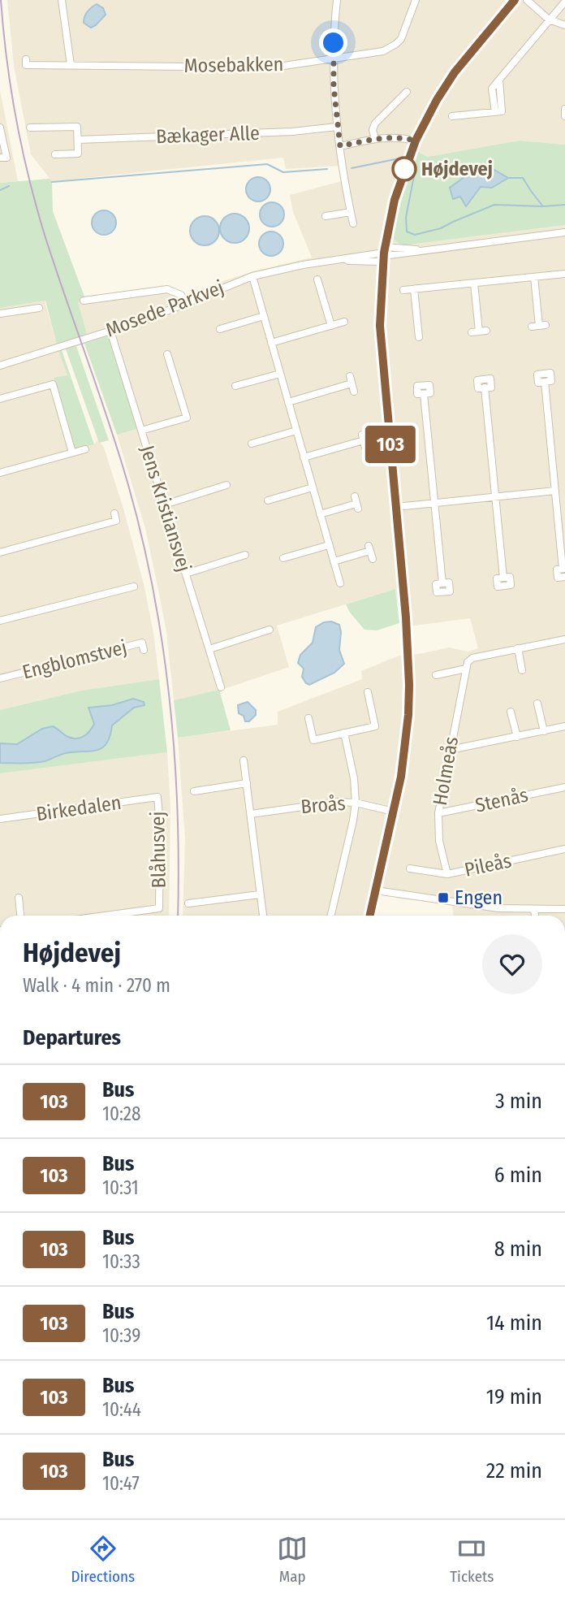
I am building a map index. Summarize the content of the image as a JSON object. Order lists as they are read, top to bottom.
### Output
{
  "streets": {
    "street": [
      "Mosebakken",
      "Bækager Alle",
      "Mosede Parkvej",
      "Jens Kristiansvej",
      "Engblomstvej",
      "Holmeås",
      "Stenås",
      "Broås",
      "Birkedalen",
      "Blåhusvej",
      "Pileås"
    ]
  },
  "crossings": [
    ["Mosede Parkvej", "Jens Kristiansvej"],
    ["Holmeås", "Stenås"],
    ["Holmeås", "Pileås"],
    ["Birkedalen", "Blåhusvej"]
  ],
  "places": {
    "other": ["Højdevej"],
    "transit": ["Engen"]
  },
  "lines": ["bus line 103"],
  "page": {
    "on_map": "103",
    "heading": [
      ["Højdevej", "Walk · 4 min · 270 m"],
      "Departures"
    ],
    "list": [
      {
        "mark": "103",
        "name": "Bus",
        "note": "10:28",
        "value": "3 min"
      },
      {
        "mark": "103",
        "name": "Bus",
        "note": "10:31",
        "value": "6 min"
      },
      {
        "mark": "103",
        "name": "Bus",
        "note": "10:33",
        "value": "8 min"
      },
      {
        "mark": "103",
        "name": "Bus",
        "note": "10:39",
        "value": "14 min"
      },
      {
        "mark": "103",
        "name": "Bus",
        "note": "10:44",
        "value": "19 min"
      },
      {
        "mark": "103",
        "name": "Bus",
        "note": "10:47",
        "value": "22 min"
      }
    ],
    "tabs": ["Directions", "Map", "Tickets"]
  }
}
